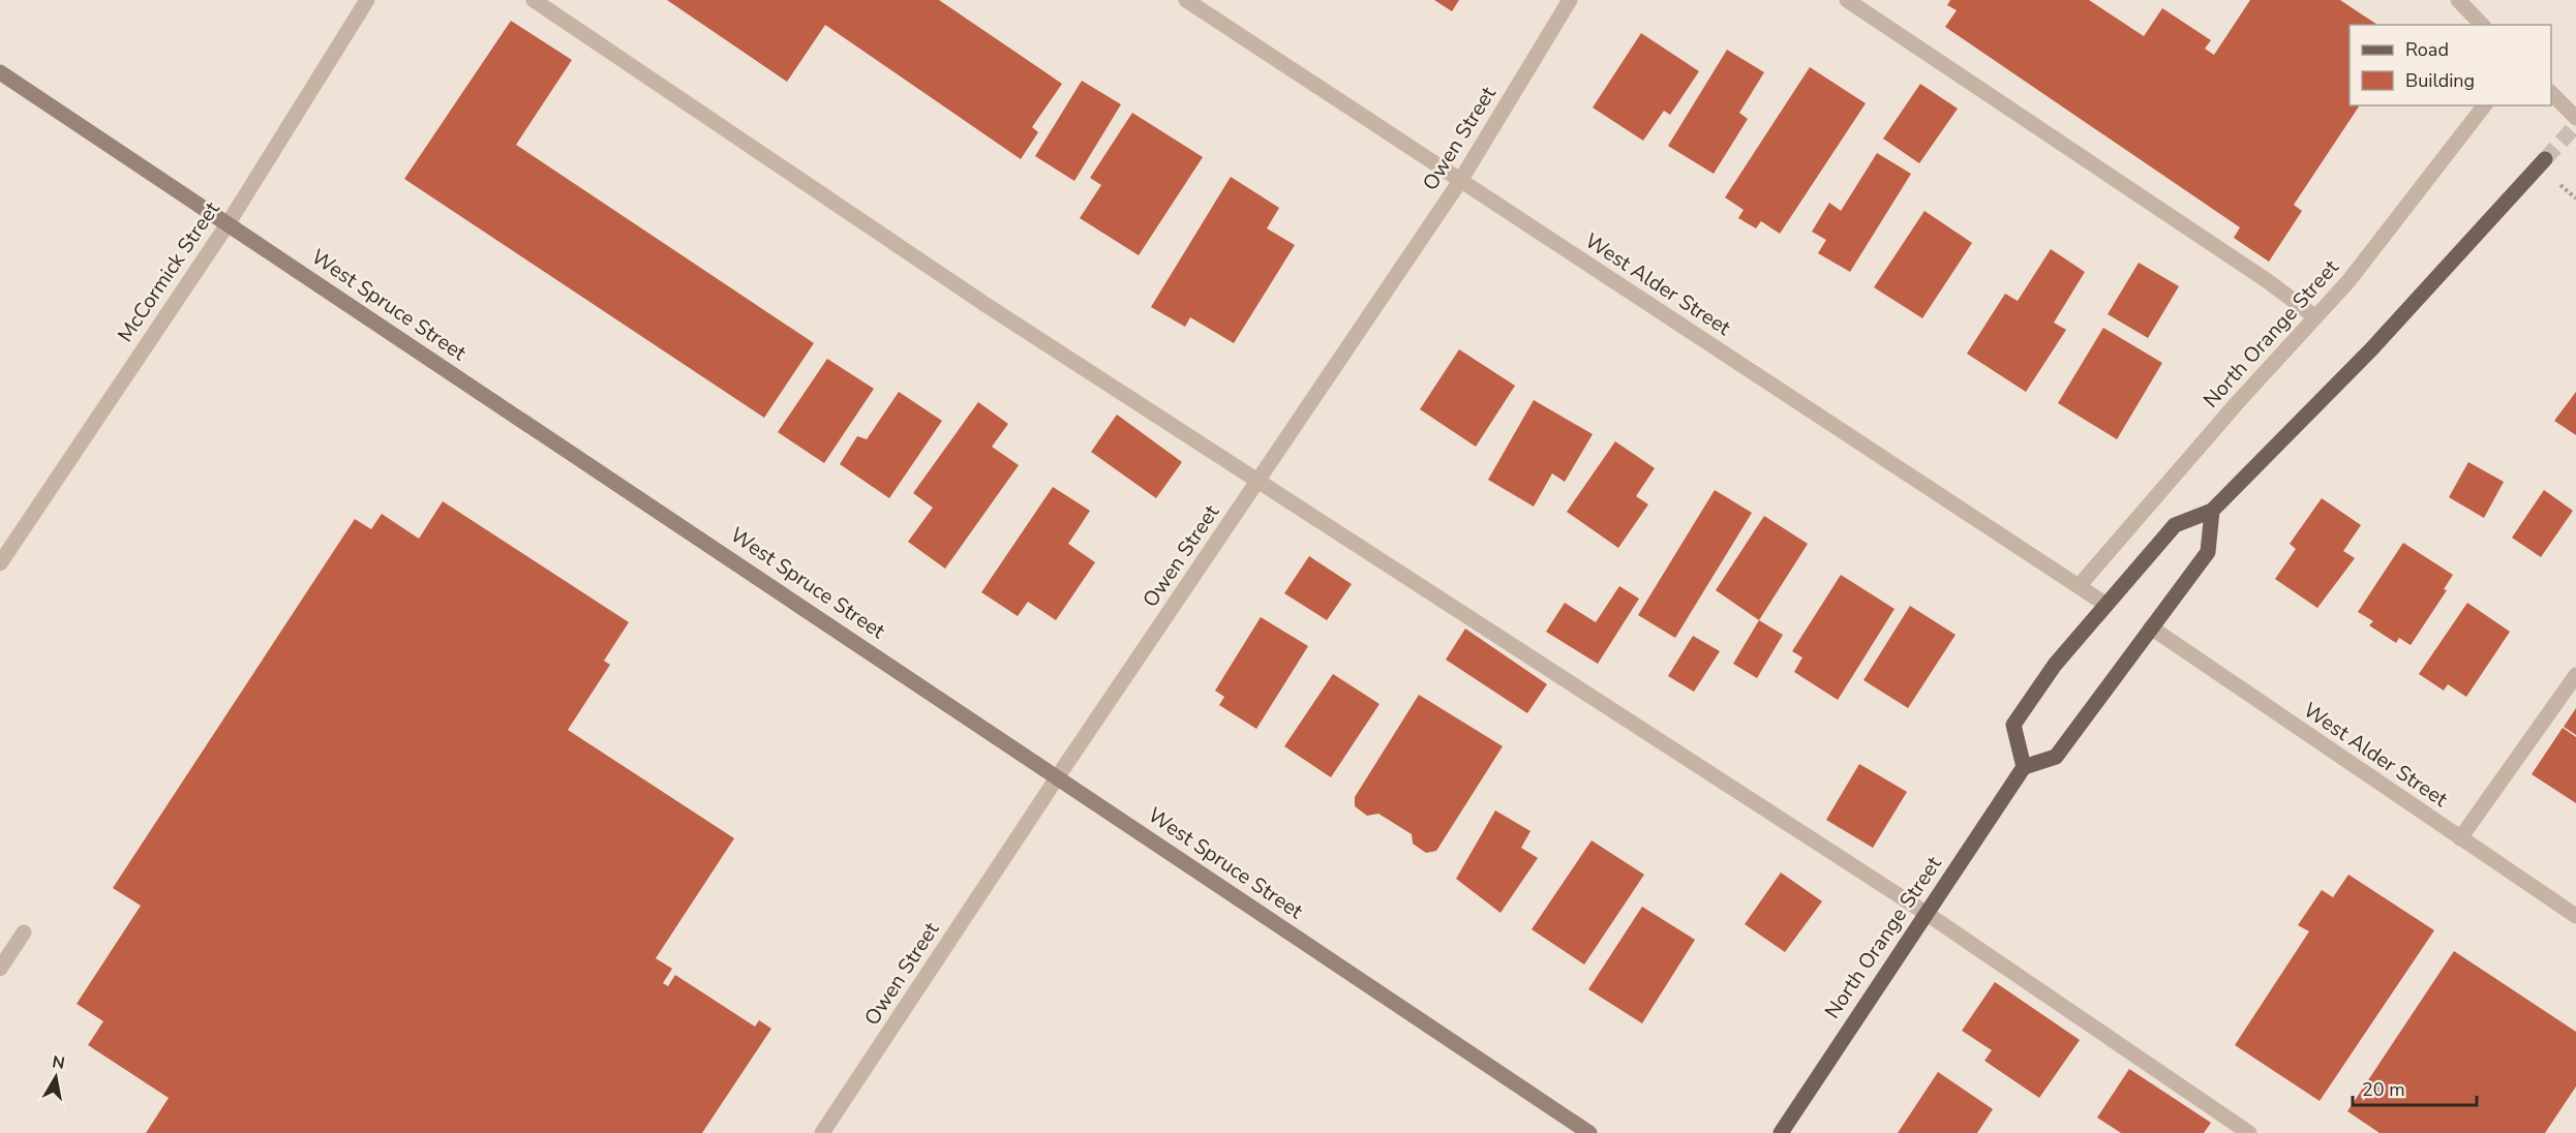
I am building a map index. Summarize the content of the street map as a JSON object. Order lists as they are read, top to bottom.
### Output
{
  "streets": {
    "main road": ["West Spruce Street", "North Orange Street"],
    "street": ["Owen Street", "McCormick Street", "West Alder Street"]
  },
  "crossings": [
    ["Owen Street", "West Alder Street"],
    ["Owen Street", "West Spruce Street"],
    ["McCormick Street", "West Spruce Street"],
    ["West Alder Street", "North Orange Street"]
  ],
  "legend": ["Road", "Building"],
  "scale_bar": "20 m",
  "north": "top"
}
